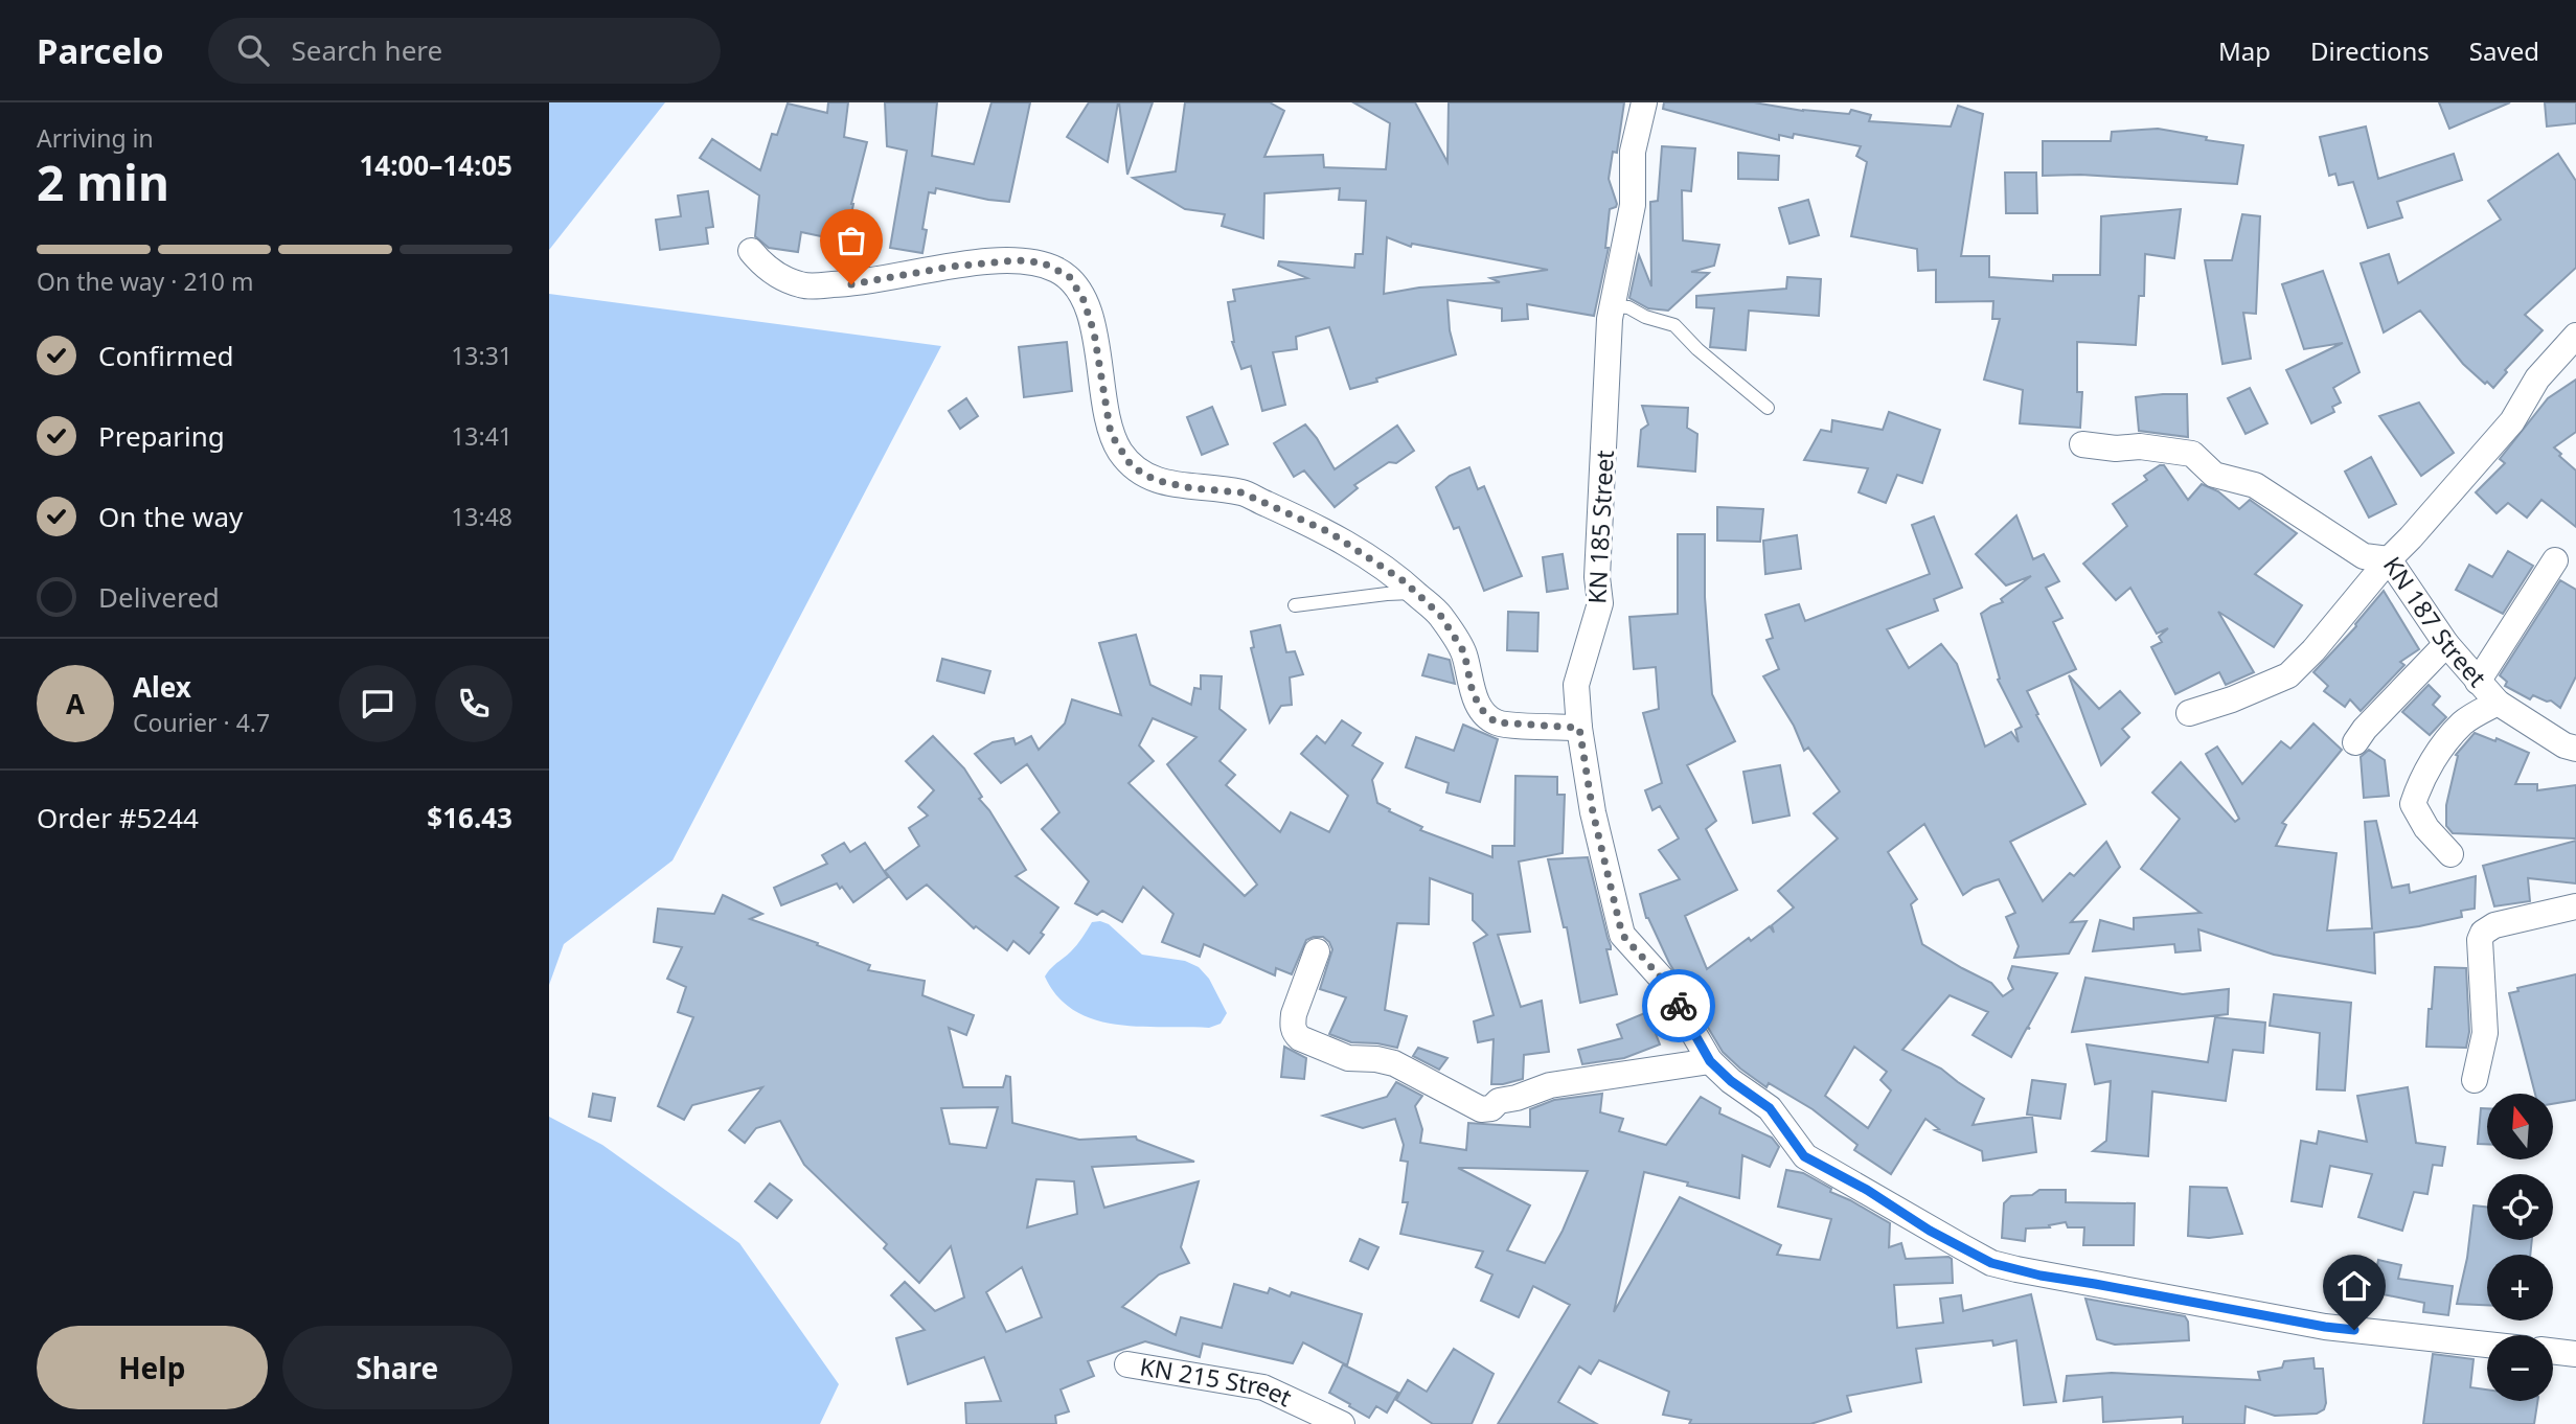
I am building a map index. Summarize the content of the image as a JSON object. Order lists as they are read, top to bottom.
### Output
{
  "streets": {
    "street": ["KN 185 Street", "KN 187 Street", "KN 215 Street"]
  },
  "north": "top",
  "page": {
    "header": "Parcelo",
    "search": "Search here",
    "nav": ["Map", "Directions", "Saved"],
    "heading": ["2 min", "Arriving in", "14:00–14:05"],
    "panel": [
      "Alex",
      "Courier · 4.7",
      "Order #5244",
      "$16.43"
    ],
    "bar": "On the way · 210 m",
    "list": [
      ["Confirmed", "13:31"],
      ["Preparing", "13:41"],
      ["On the way", "13:48"],
      "Delivered"
    ],
    "round": "A",
    "map_buttons": ["+", "−"],
    "buttons": ["Help", "Share"]
  }
}
